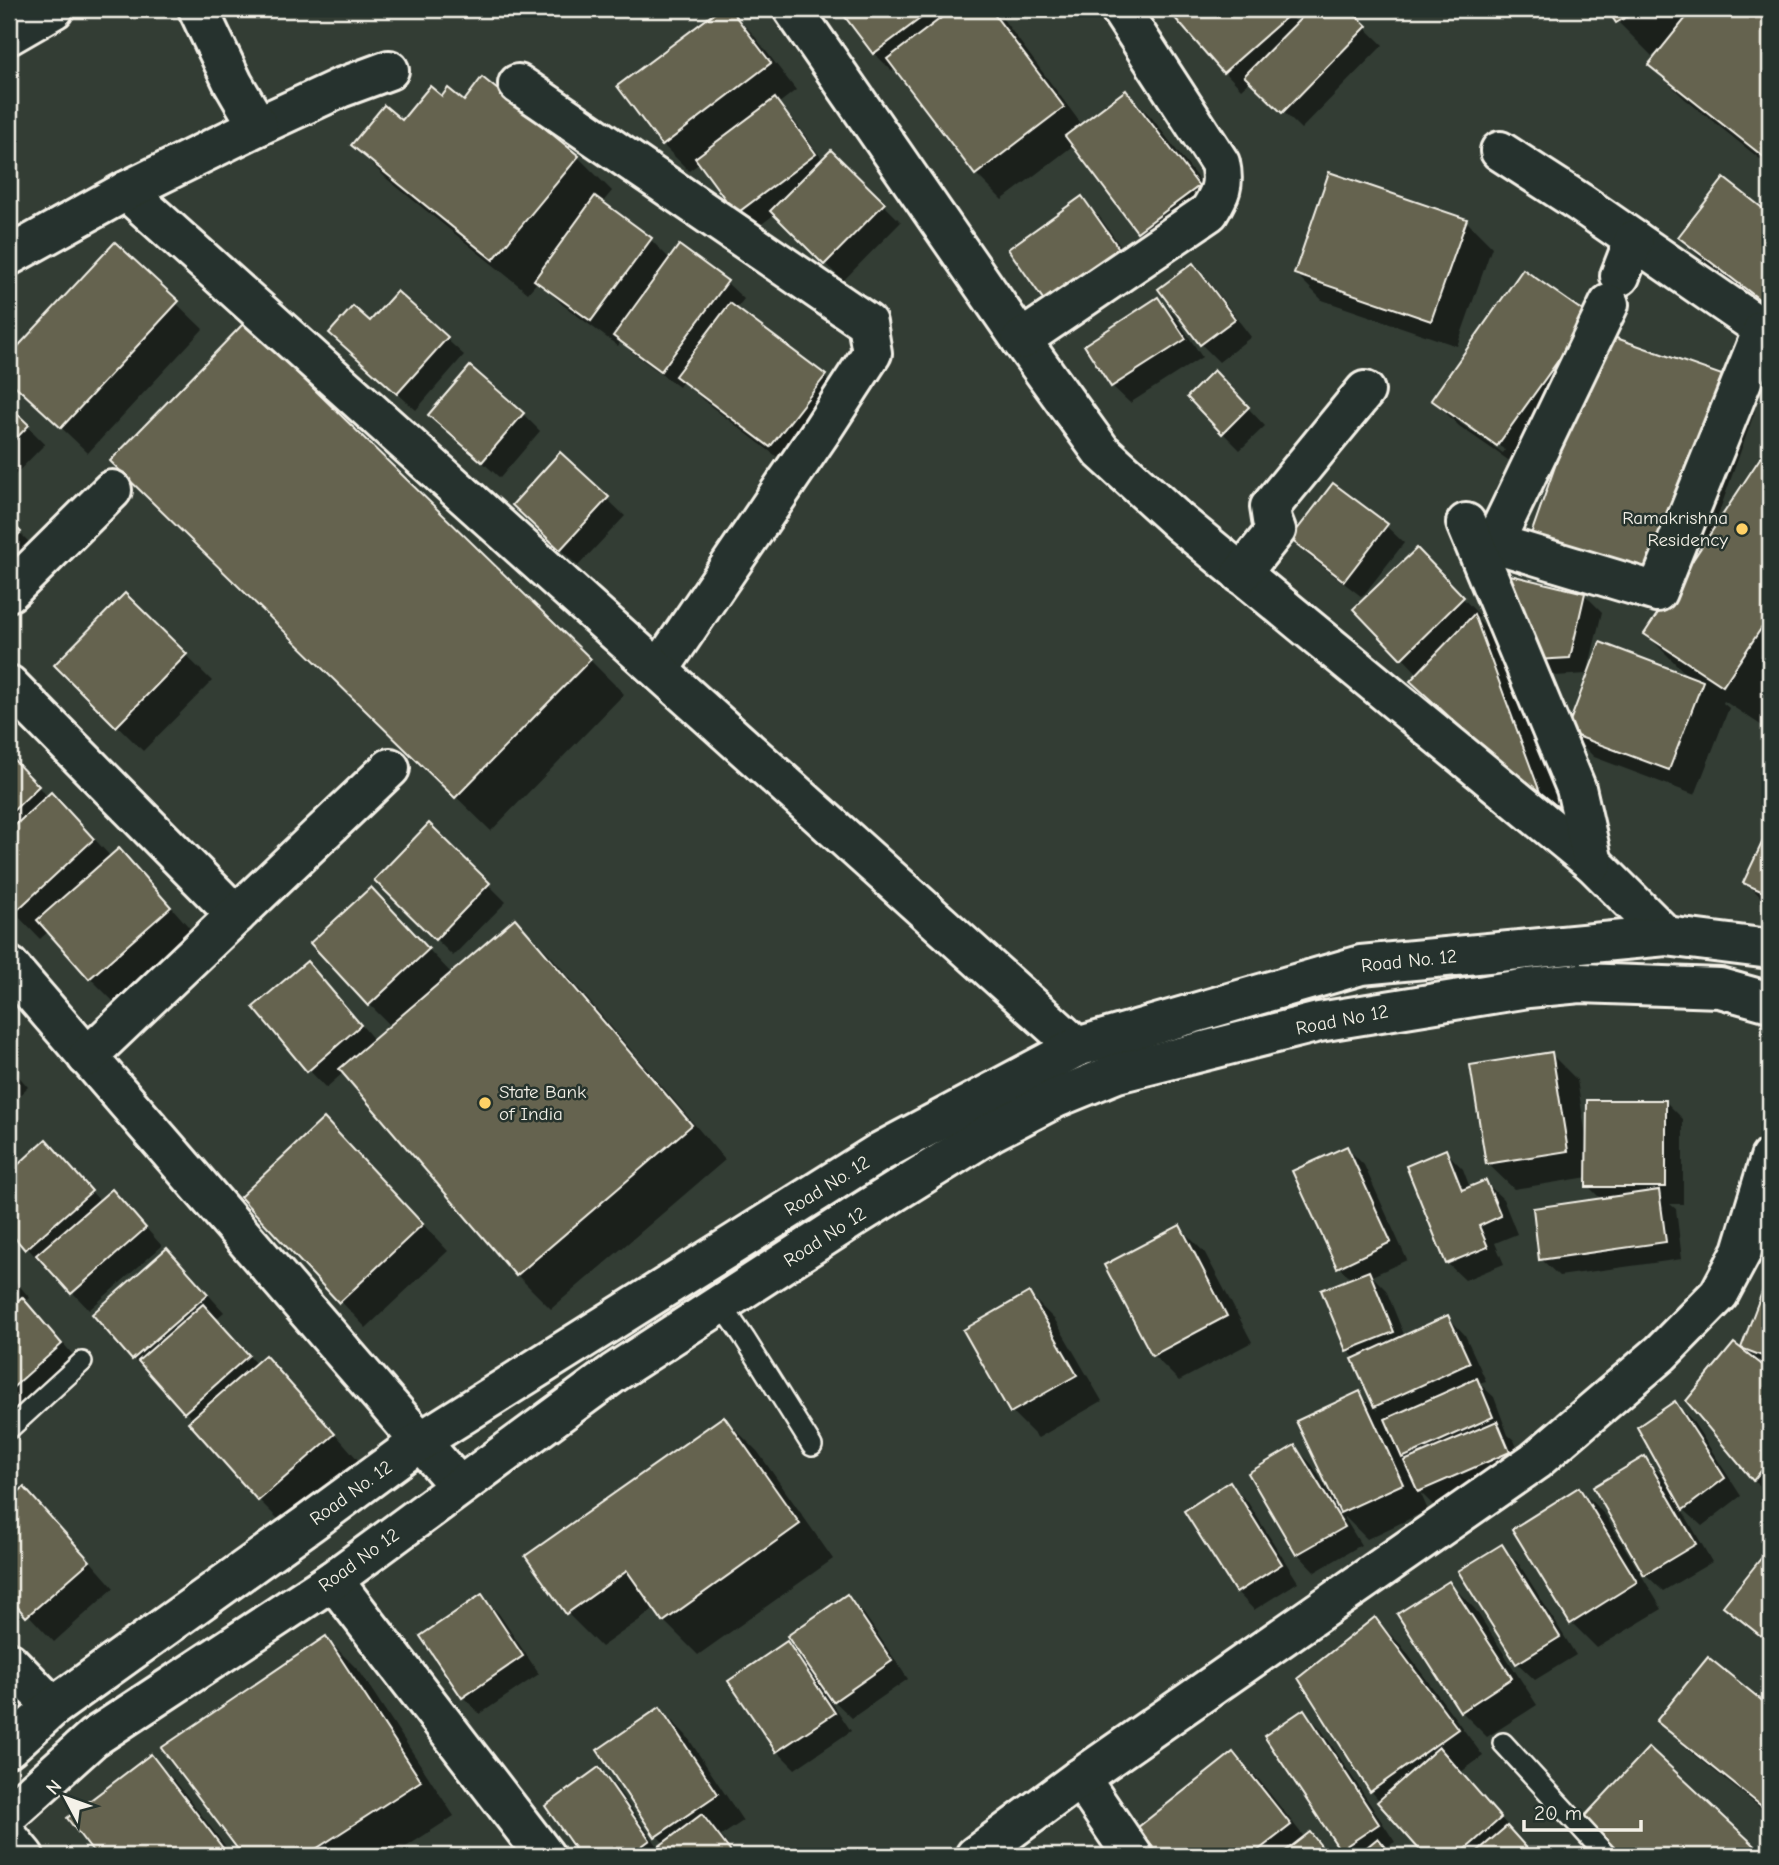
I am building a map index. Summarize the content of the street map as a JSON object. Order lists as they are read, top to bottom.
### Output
{
  "streets": {
    "street": ["Road No. 12", "Road No 12"]
  },
  "places": ["Ramakrishna Residency", "State Bank of India"],
  "scale_bar": "20 m",
  "north": "top left"
}
